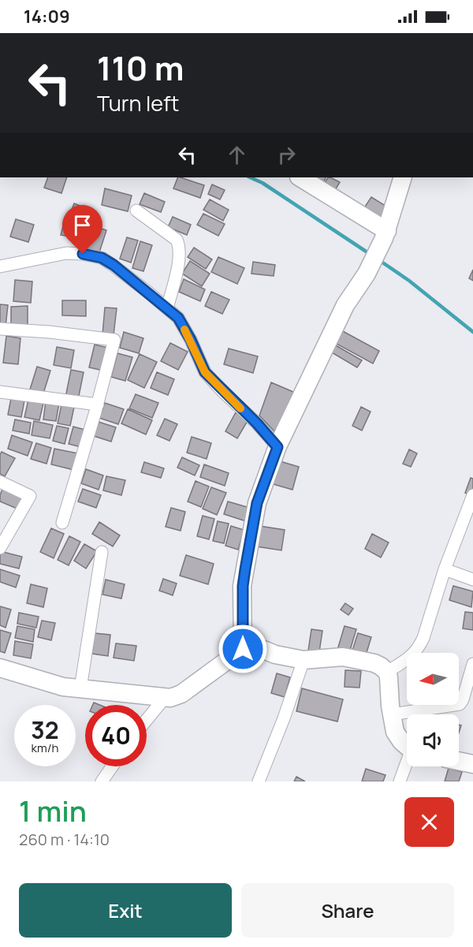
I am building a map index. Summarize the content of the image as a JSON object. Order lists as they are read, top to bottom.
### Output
{
  "north": "left",
  "page": {
    "status": "14:09",
    "turn": ["110 m", "Turn left"],
    "speed": "32 km/h",
    "limit": "40",
    "heading": ["1 min", "260 m · 14:10"],
    "buttons": ["Exit", "Share"]
  }
}
